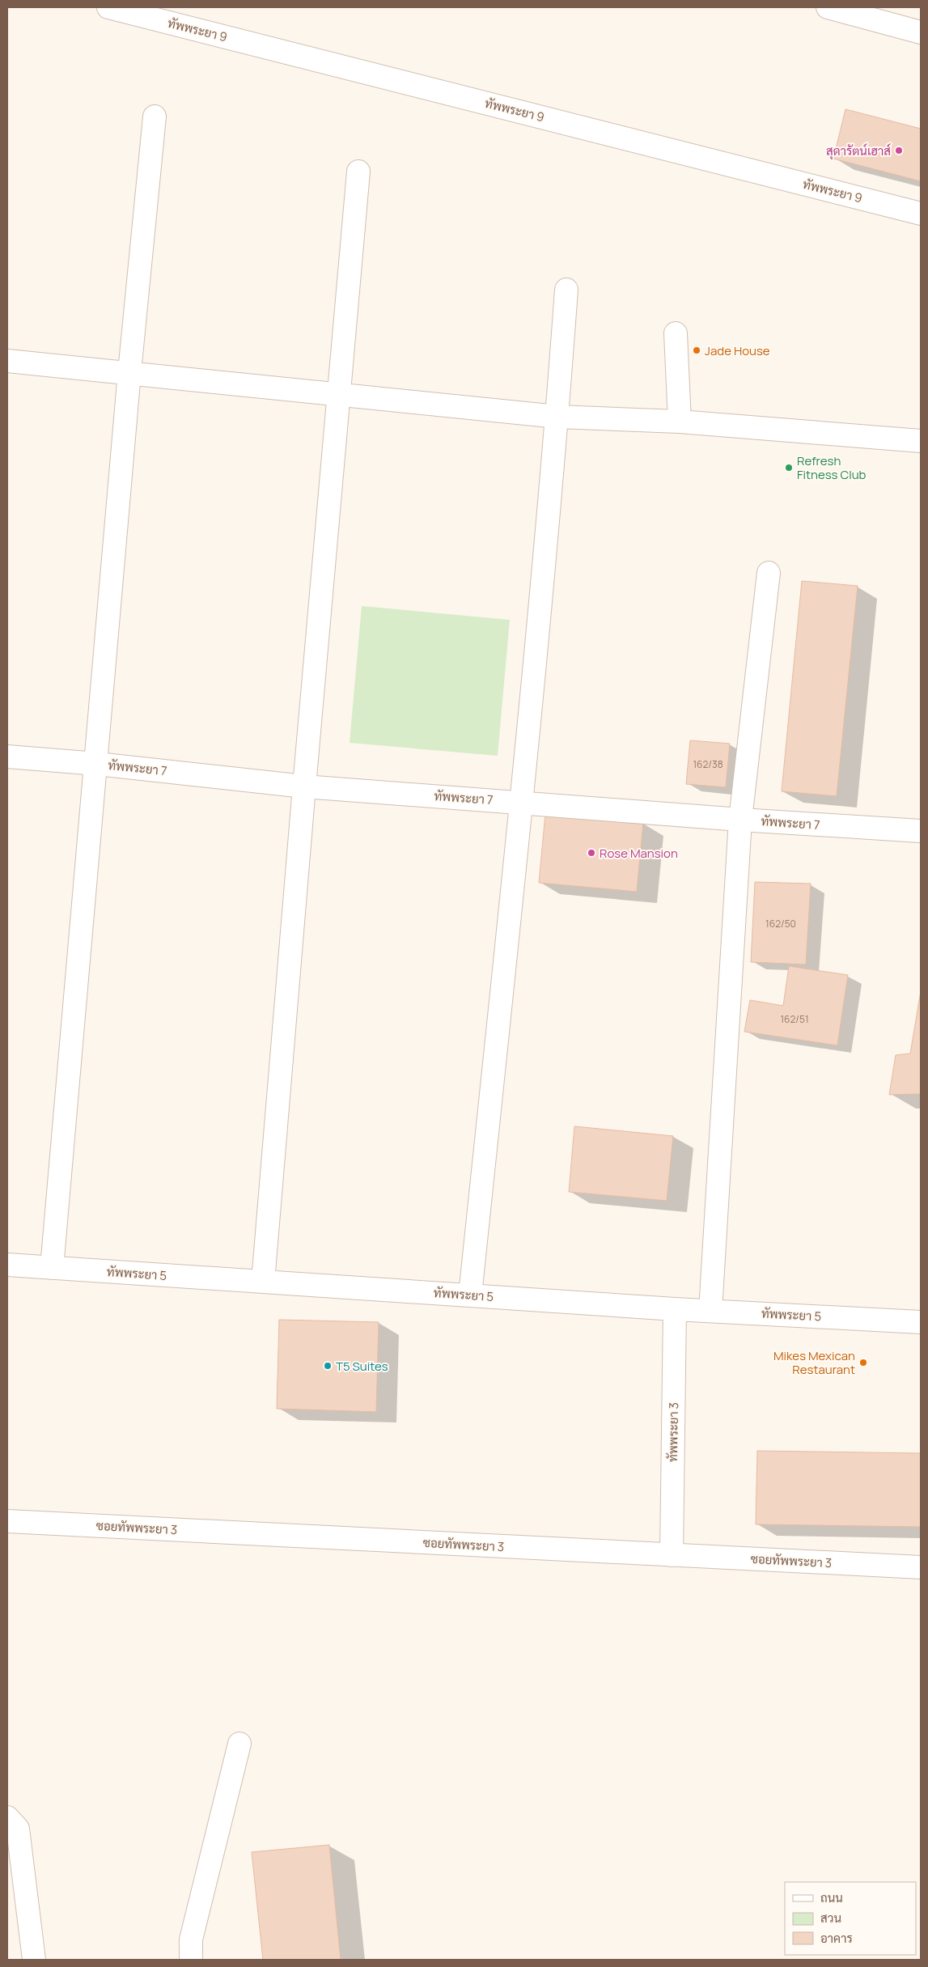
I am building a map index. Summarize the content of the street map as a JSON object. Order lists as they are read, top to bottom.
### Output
{
  "streets": {
    "street": [
      "ทัพพระยา 9",
      "ทัพพระยา 7",
      "ทัพพระยา 5",
      "ทัพพระยา 3",
      "ซอยทัพพระยา 3"
    ]
  },
  "crossings": [
    ["ทัพพระยา 5", "ทัพพระยา 3"],
    ["ทัพพระยา 3", "ซอยทัพพระยา 3"]
  ],
  "places": [
    "สุดารัตน์เฮาส์",
    "Jade House",
    "Refresh Fitness Club",
    "Rose Mansion",
    "Mikes Mexican Restaurant",
    "T5 Suites"
  ],
  "house_numbers": ["162/38", "162/50", "162/51"],
  "legend": ["ถนน", "สวน", "อาคาร"]
}
